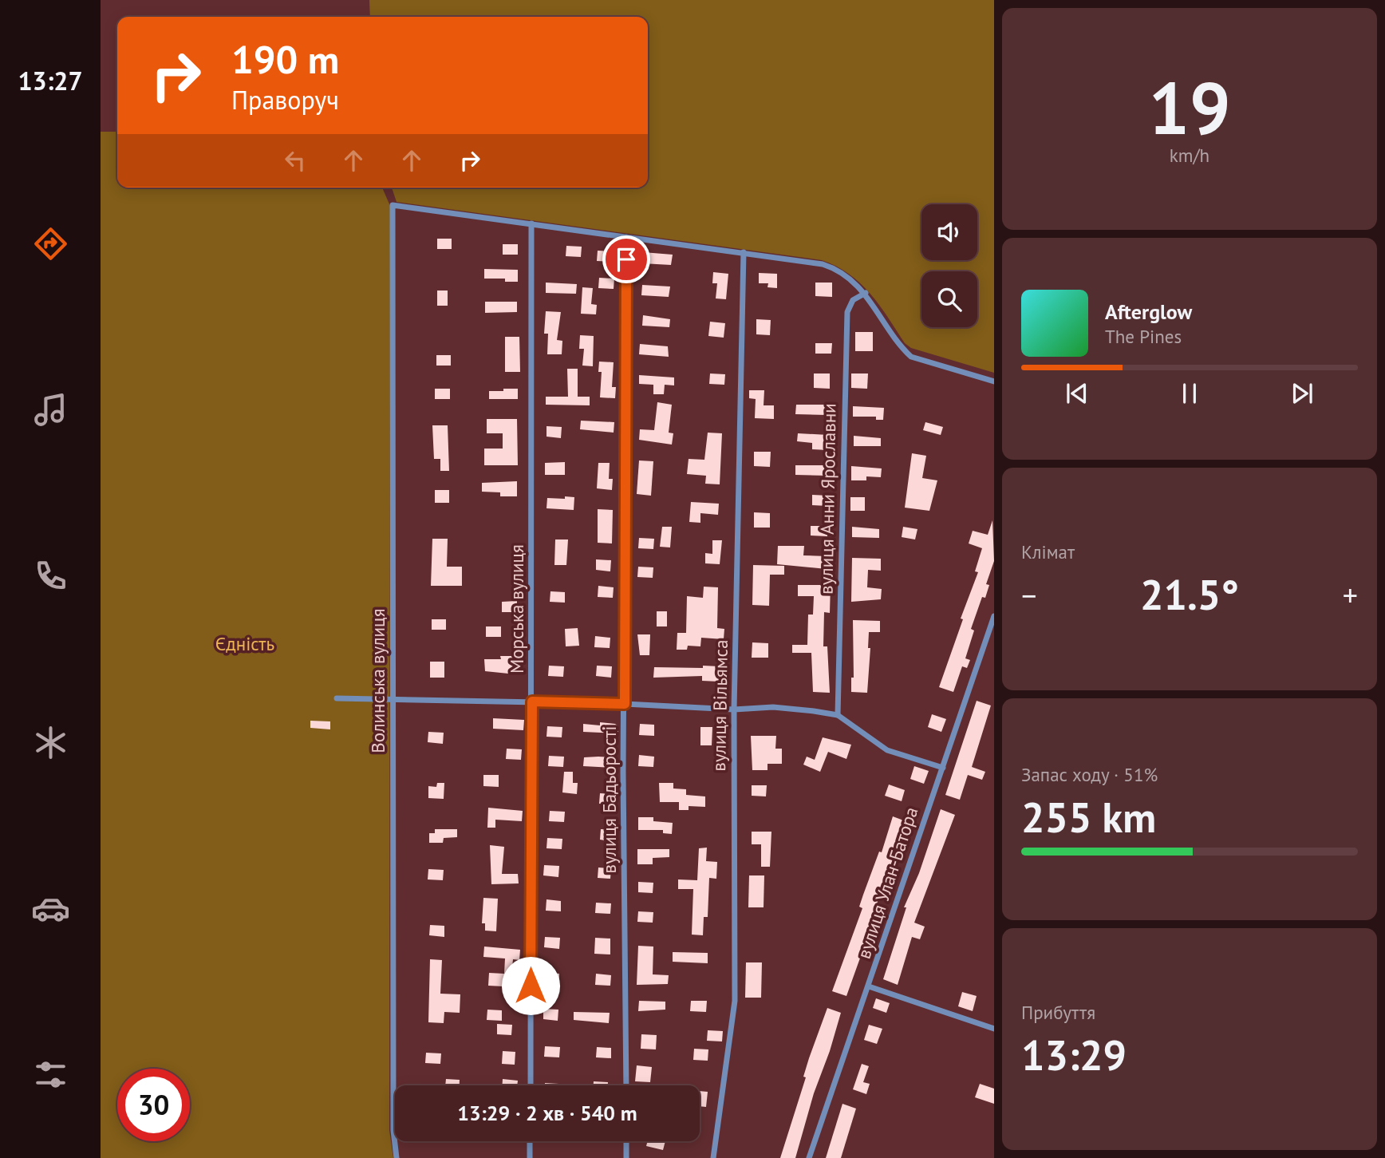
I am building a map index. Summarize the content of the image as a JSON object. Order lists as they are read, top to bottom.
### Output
{
  "streets": {
    "street": [
      "вулиця Анни Ярославни",
      "Морська вулиця",
      "Волинська вулиця",
      "вулиця Вільямса",
      "вулиця Бадьорості",
      "вулиця Улан-Батора"
    ]
  },
  "crossings": [
    ["Морська вулиця", "Волинська вулиця"]
  ],
  "parks": ["Єдність"],
  "page": {
    "tabs": "13:27",
    "tile": [
      ["19", "km/h"],
      "Клімат",
      ["Запас ходу · 51%", "255 km"],
      ["Прибуття", "13:29"]
    ],
    "turn": ["190 m", "Праворуч"],
    "song": ["Afterglow", "The Pines"],
    "heat": ["−", "21.5°", "+"],
    "limit": "30",
    "trip": "13:29 · 2 хв · 540 m"
  }
}
